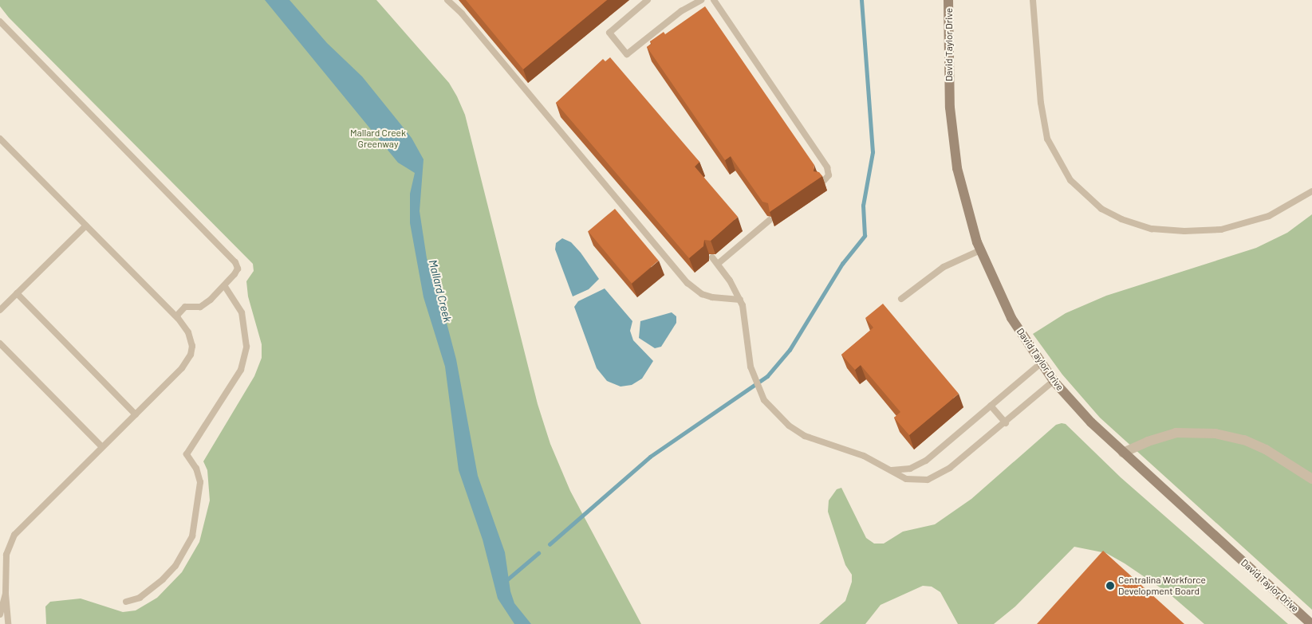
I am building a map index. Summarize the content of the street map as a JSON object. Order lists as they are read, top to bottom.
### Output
{
  "streets": {
    "street": ["David Taylor Drive"]
  },
  "water": ["Mallard Creek"],
  "parks": ["Mallard Creek Greenway"],
  "places": ["Centralina Workforce Development Board"]
}
